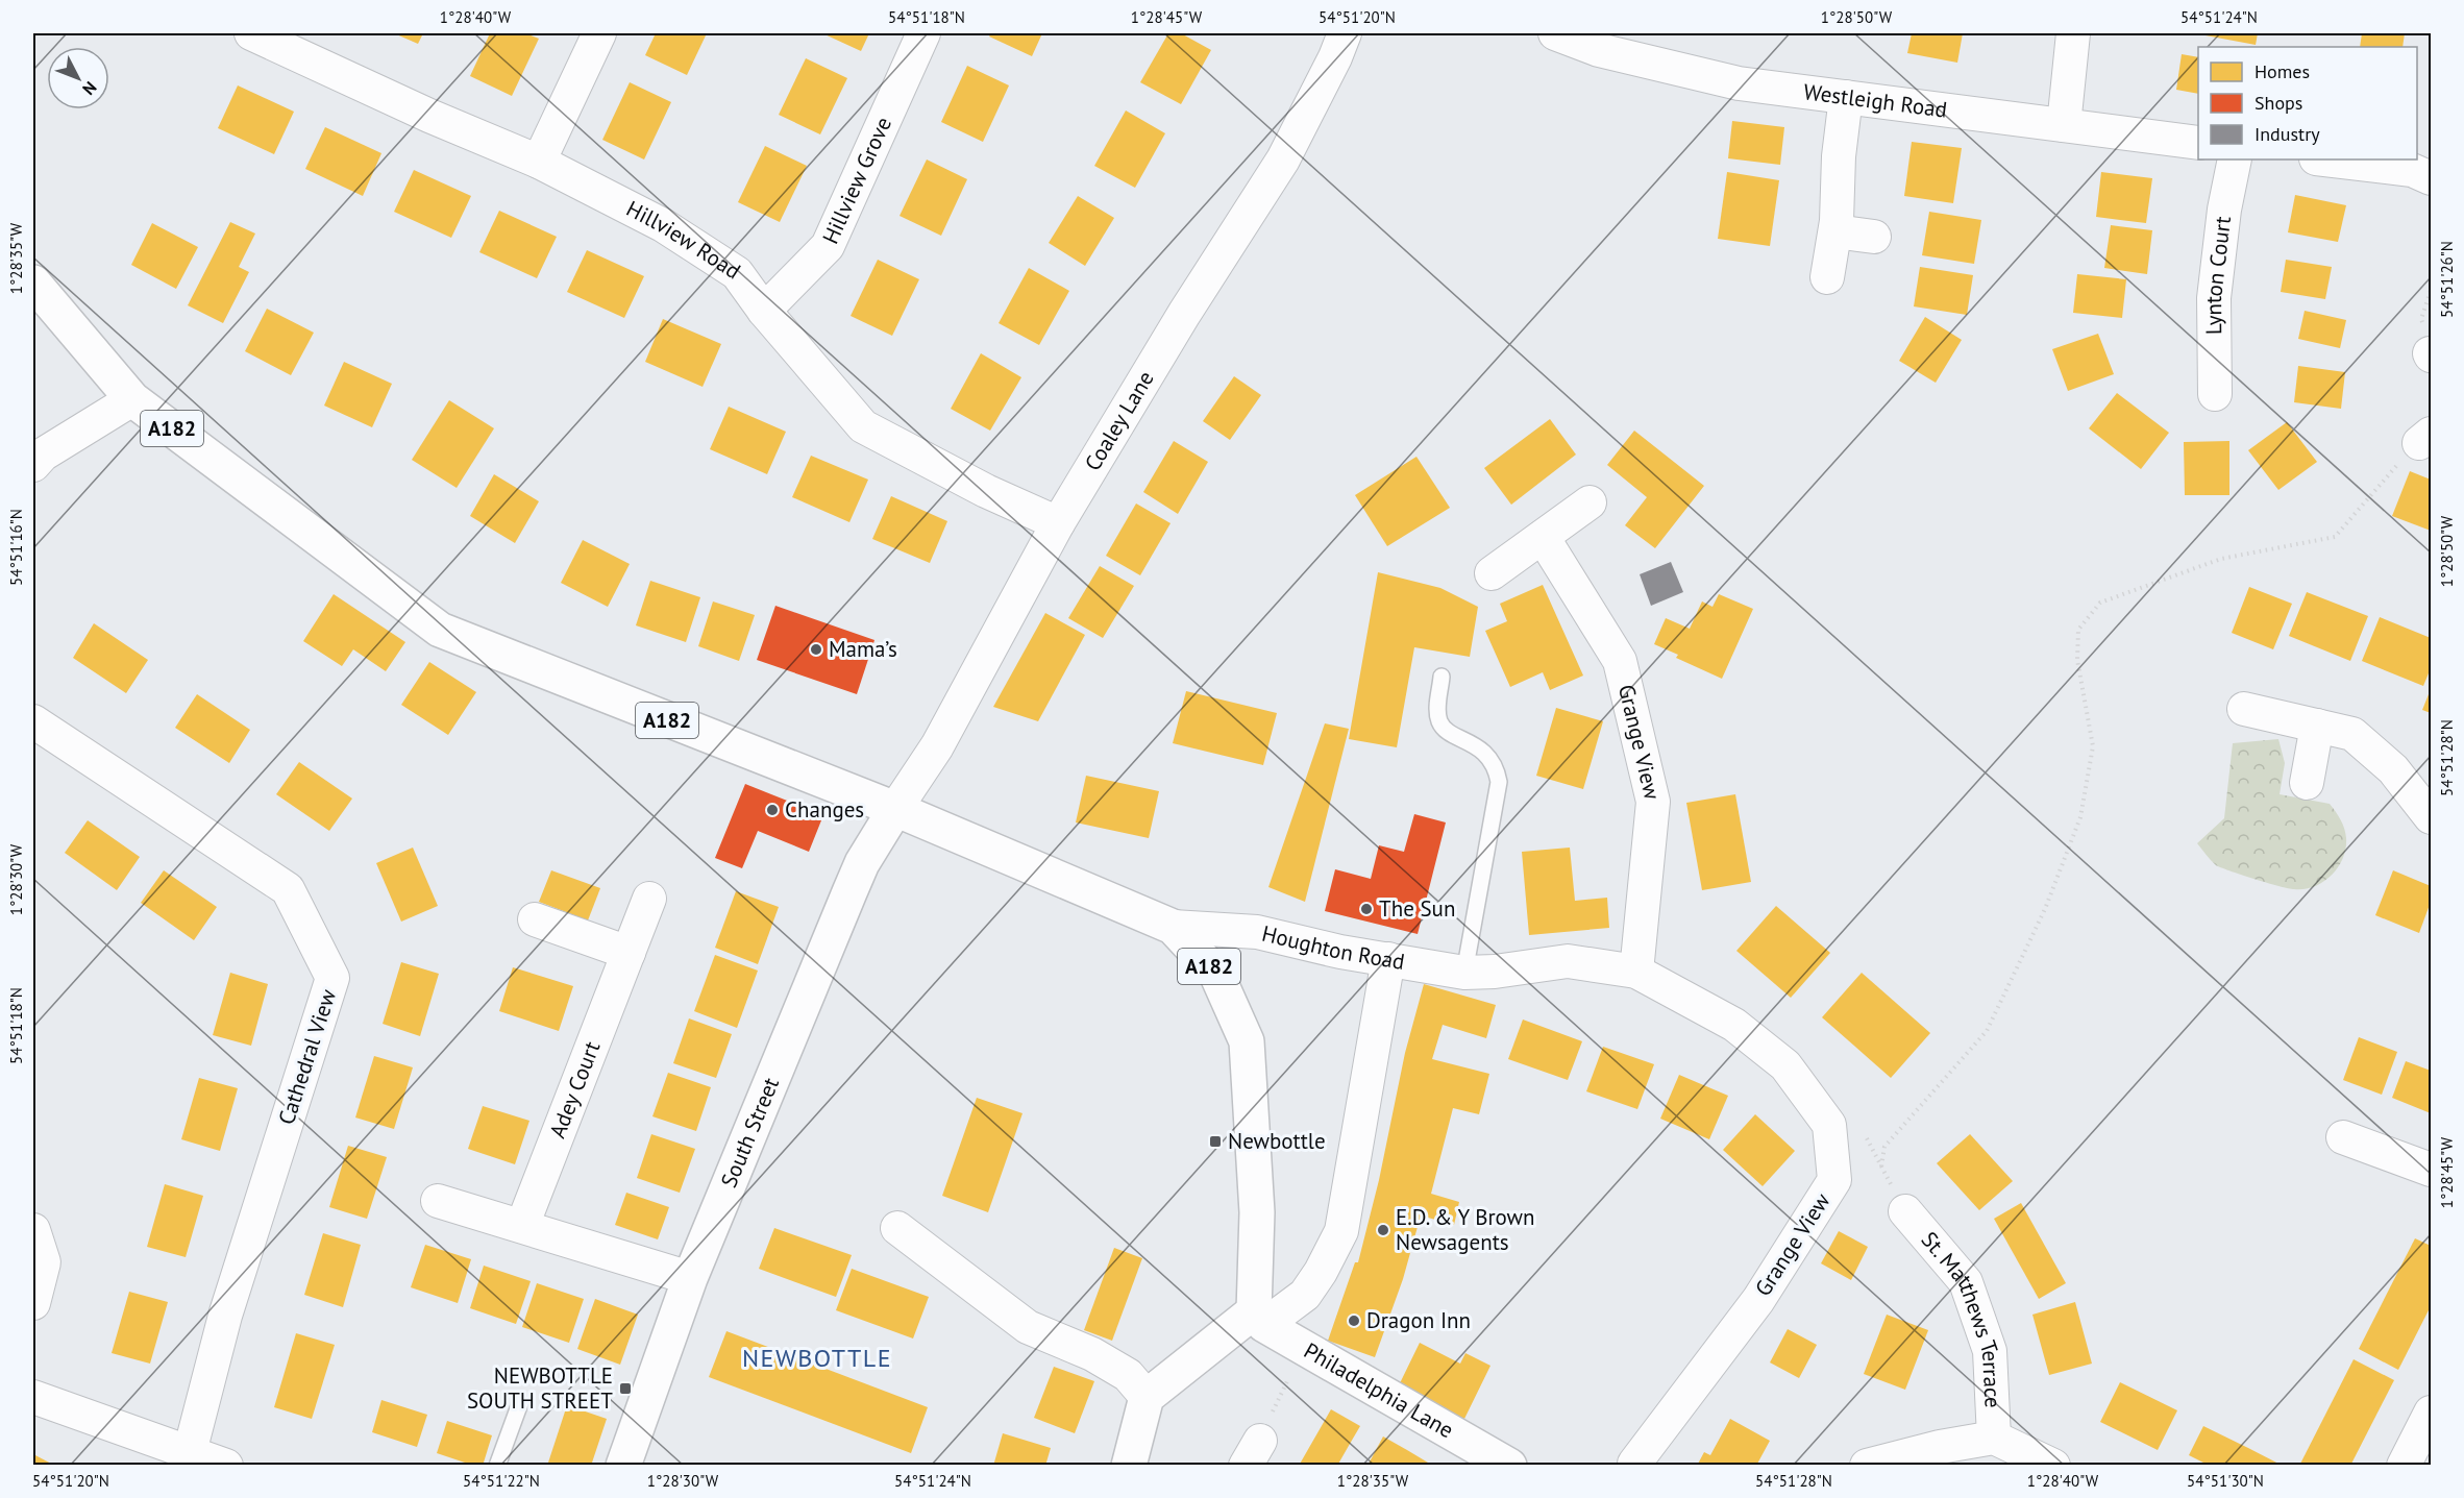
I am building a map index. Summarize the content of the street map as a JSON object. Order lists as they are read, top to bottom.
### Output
{
  "streets": {
    "main road": ["A182", "South Street", "Philadelphia Lane"],
    "street": [
      "Westleigh Road",
      "Hillview Grove",
      "Hillview Road",
      "Lynton Court",
      "Coaley Lane",
      "Grange View",
      "Houghton Road",
      "Cathedral View",
      "Adey Court",
      "St. Matthews Terrace"
    ]
  },
  "crossings": [
    ["Hillview Grove", "Hillview Road"],
    ["Hillview Road", "Coaley Lane"],
    ["Coaley Lane", "A182"],
    ["Coaley Lane", "South Street"],
    ["A182", "Houghton Road"],
    ["A182", "South Street"],
    ["A182", "Philadelphia Lane"],
    ["Grange View", "Houghton Road"]
  ],
  "districts": ["NEWBOTTLE"],
  "places": {
    "other": [
      "Mama’s",
      "Changes",
      "The Sun",
      "E.D. & Y Brown Newsagents",
      "Dragon Inn"
    ],
    "transit": ["Newbottle", "NEWBOTTLE SOUTH STREET"]
  },
  "legend": ["Homes", "Shops", "Industry"],
  "north": "bottom right",
  "coordinates": [
    "1°28'40\"W",
    "54°51'18\"N",
    "1°28'45\"W",
    "54°51'20\"N",
    "1°28'50\"W",
    "54°51'24\"N",
    "1°28'35\"W",
    "54°51'26\"N",
    "54°51'16\"N",
    "54°51'28\"N",
    "1°28'30\"W",
    "54°51'22\"N",
    "54°51'30\"N"
  ]
}
